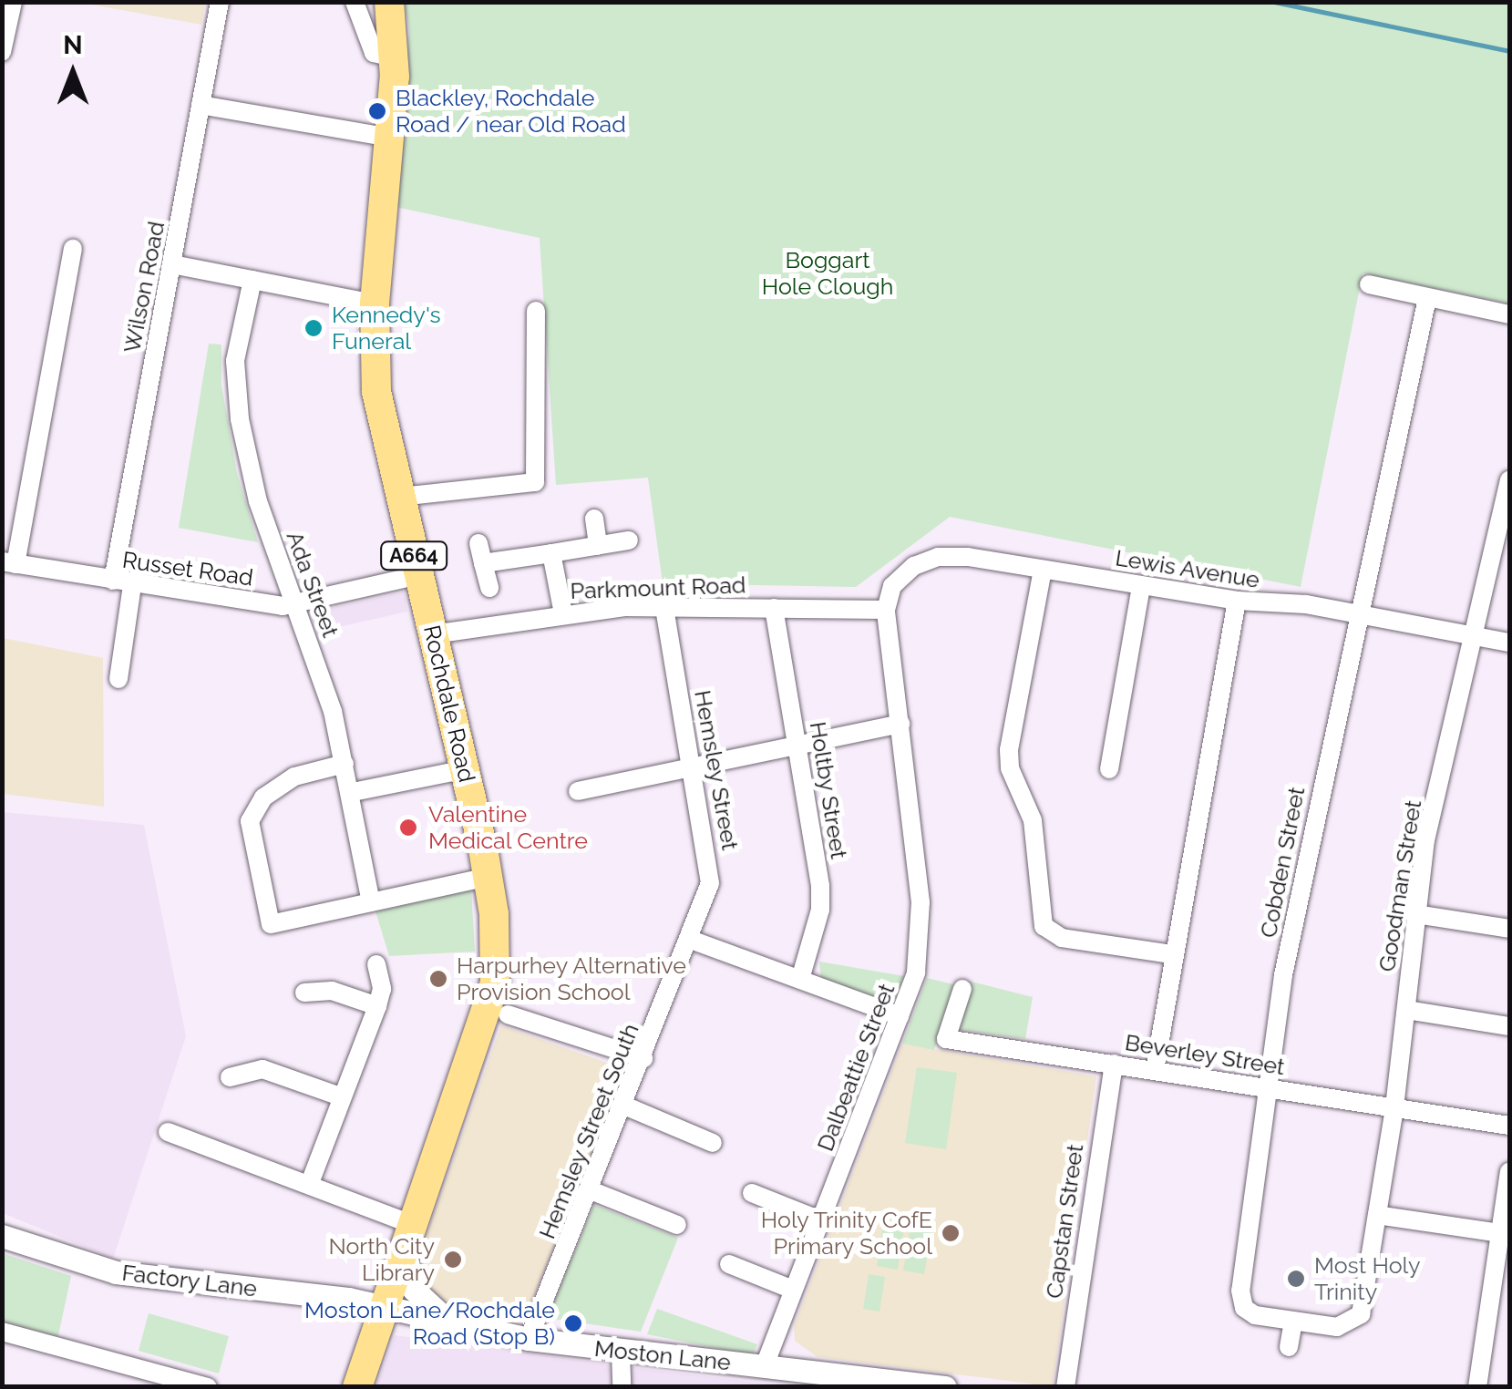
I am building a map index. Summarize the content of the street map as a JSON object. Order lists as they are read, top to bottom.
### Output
{
  "streets": {
    "main road": ["A664", "Rochdale Road"],
    "street": [
      "Wilson Road",
      "Russet Road",
      "Lewis Avenue",
      "Ada Street",
      "Parkmount Road",
      "Hemsley Street",
      "Holtby Street",
      "Cobden Street",
      "Goodman Street",
      "Beverley Street",
      "Dalbeattie Street",
      "Hemsley Street South",
      "Capstan Street",
      "Factory Lane",
      "Moston Lane"
    ]
  },
  "crossings": [
    ["Wilson Road", "Russet Road"],
    ["Russet Road", "Ada Street"],
    ["Russet Road", "Rochdale Road"],
    ["Lewis Avenue", "Parkmount Road"],
    ["Lewis Avenue", "Cobden Street"],
    ["Lewis Avenue", "Goodman Street"],
    ["Lewis Avenue", "Dalbeattie Street"],
    ["Parkmount Road", "Rochdale Road"],
    ["Parkmount Road", "Hemsley Street"],
    ["Parkmount Road", "Holtby Street"],
    ["Parkmount Road", "Dalbeattie Street"],
    ["Rochdale Road", "Factory Lane"],
    ["Rochdale Road", "Moston Lane"],
    ["Hemsley Street", "Hemsley Street South"],
    ["Cobden Street", "Goodman Street"],
    ["Cobden Street", "Beverley Street"],
    ["Goodman Street", "Beverley Street"],
    ["Beverley Street", "Capstan Street"],
    ["Dalbeattie Street", "Moston Lane"],
    ["Hemsley Street South", "Moston Lane"],
    ["Factory Lane", "Moston Lane"]
  ],
  "parks": ["Boggart Hole Clough"],
  "places": [
    "Blackley, Rochdale Road / near Old Road",
    "Kennedy's Funeral",
    "Valentine Medical Centre",
    "Harpurhey Alternative Provision School",
    "Holy Trinity CofE Primary School",
    "North City Library",
    "Most Holy Trinity",
    "Moston Lane/Rochdale Road (Stop B)"
  ],
  "north": "top"
}
